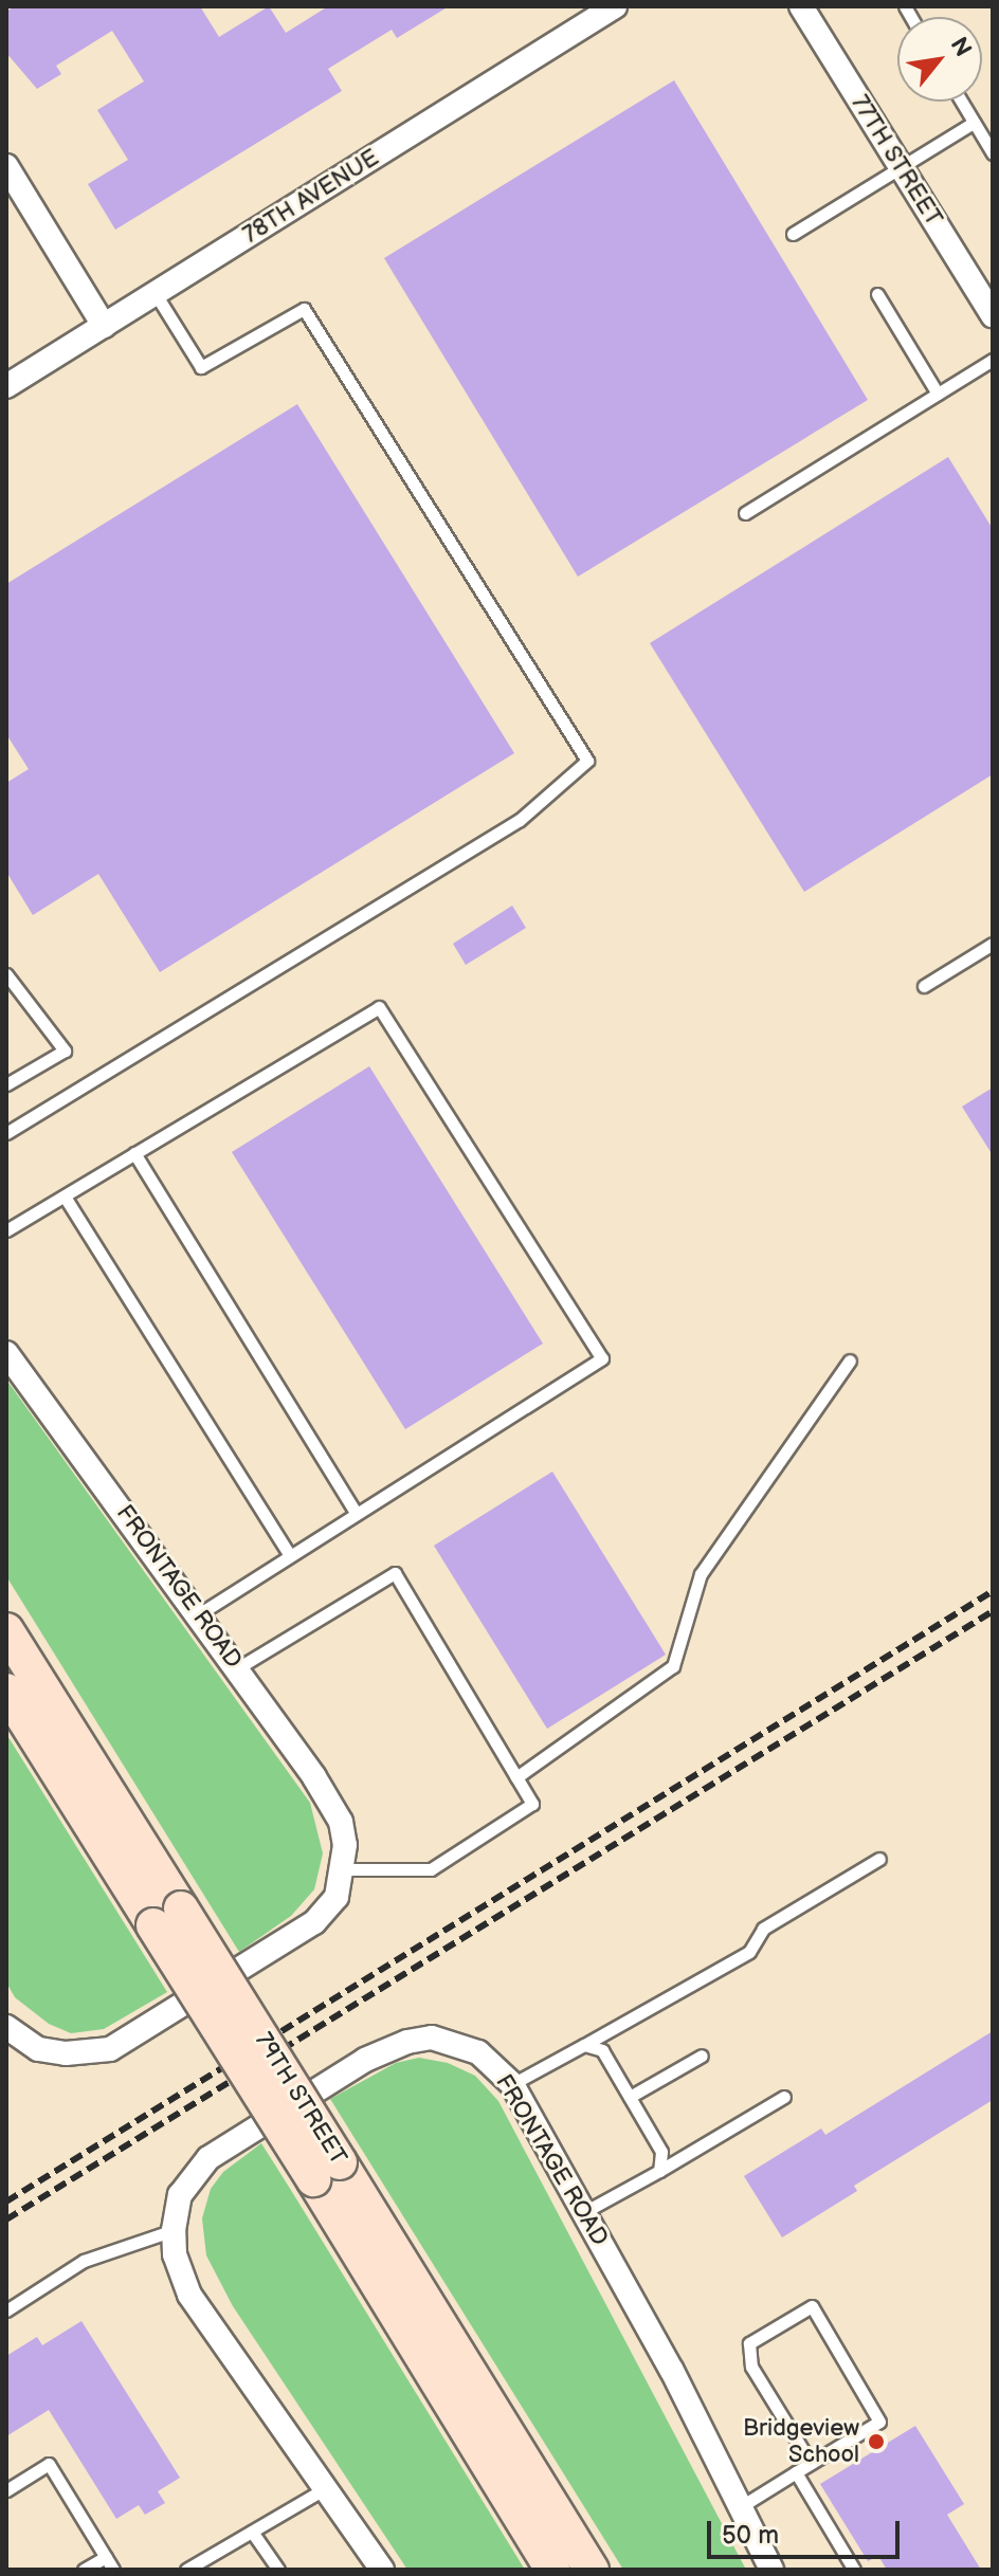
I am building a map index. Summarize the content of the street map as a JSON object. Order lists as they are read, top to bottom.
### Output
{
  "streets": {
    "main road": ["79TH STREET"],
    "street": ["77TH STREET", "78TH AVENUE", "FRONTAGE ROAD"]
  },
  "places": ["Bridgeview School"],
  "scale_bar": "50 m",
  "north": "top right"
}
